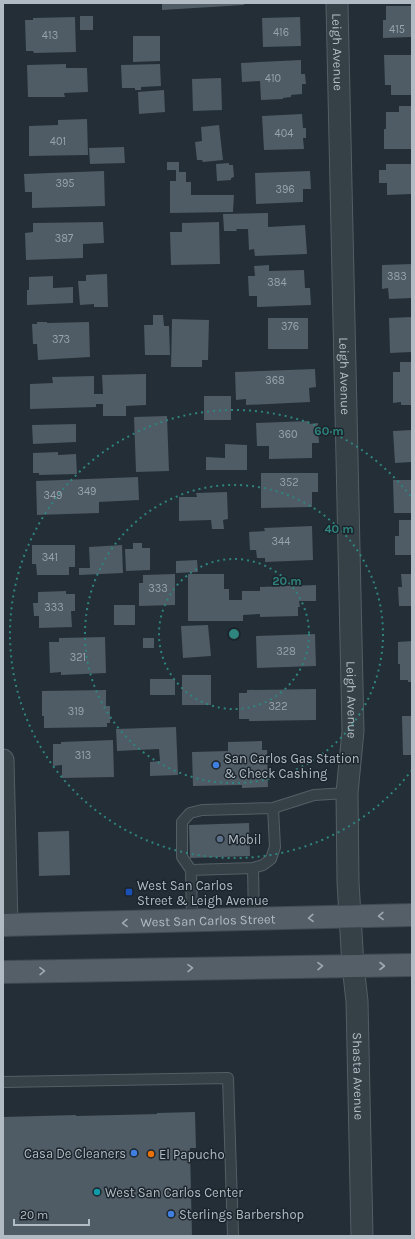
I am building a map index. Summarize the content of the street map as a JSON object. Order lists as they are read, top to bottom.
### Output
{
  "streets": {
    "main road": ["West San Carlos Street"],
    "street": ["Leigh Avenue", "Shasta Avenue"]
  },
  "crossings": [
    ["Leigh Avenue", "West San Carlos Street"],
    ["Leigh Avenue", "Shasta Avenue"],
    ["West San Carlos Street", "Shasta Avenue"]
  ],
  "places": {
    "other": [
      "San Carlos Gas Station & Check Cashing",
      "Mobil",
      "Casa De Cleaners",
      "El Papucho",
      "West San Carlos Center",
      "Sterlings Barbershop"
    ],
    "transit": ["West San Carlos Street & Leigh Avenue"]
  },
  "house_numbers": [
    "415",
    "416",
    "413",
    "410",
    "404",
    "401",
    "395",
    "396",
    "387",
    "383",
    "384",
    "376",
    "373",
    "368",
    "360",
    "352",
    "349",
    "349",
    "344",
    "341",
    "333",
    "333",
    "328",
    "321",
    "322",
    "319",
    "313"
  ],
  "scale_bar": "20 m",
  "rings": ["60 m", "40 m", "20 m"]
}
